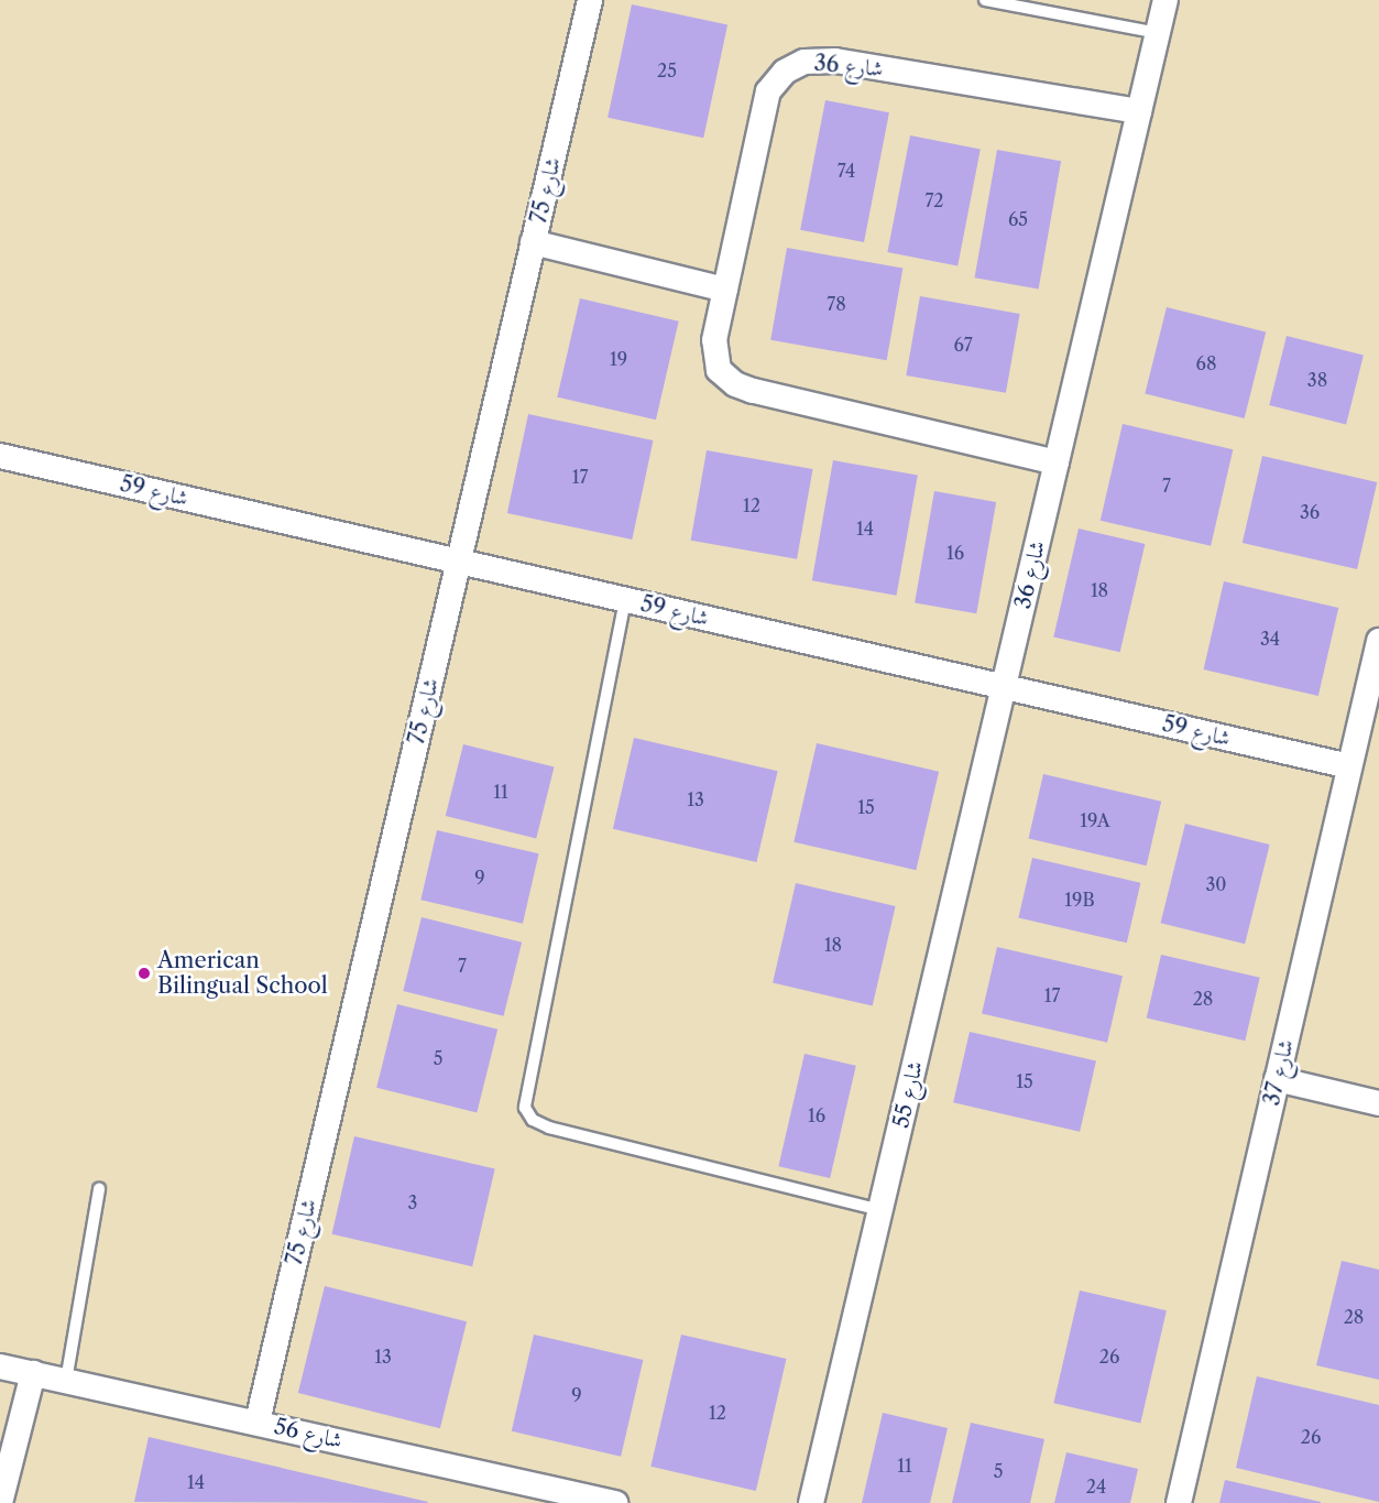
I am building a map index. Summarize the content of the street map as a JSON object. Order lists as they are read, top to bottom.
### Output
{
  "streets": {
    "street": [
      "شارع 36",
      "شارع 75",
      "شارع 59",
      "شارع 37",
      "شارع 55",
      "شارع 56"
    ]
  },
  "crossings": [
    ["شارع 36", "شارع 59"],
    ["شارع 36", "شارع 55"],
    ["شارع 75", "شارع 59"],
    ["شارع 75", "شارع 56"],
    ["شارع 59", "شارع 37"],
    ["شارع 59", "شارع 55"]
  ],
  "places": ["American Bilingual School"],
  "house_numbers": [
    "25",
    "74",
    "72",
    "65",
    "78",
    "67",
    "19",
    "68",
    "38",
    "17",
    "7",
    "12",
    "36",
    "14",
    "16",
    "18",
    "34",
    "11",
    "13",
    "15",
    "19A",
    "9",
    "30",
    "19B",
    "18",
    "7",
    "17",
    "28",
    "5",
    "15",
    "16",
    "3",
    "28",
    "13",
    "26",
    "9",
    "12",
    "26",
    "11",
    "5",
    "14",
    "24"
  ]
}
